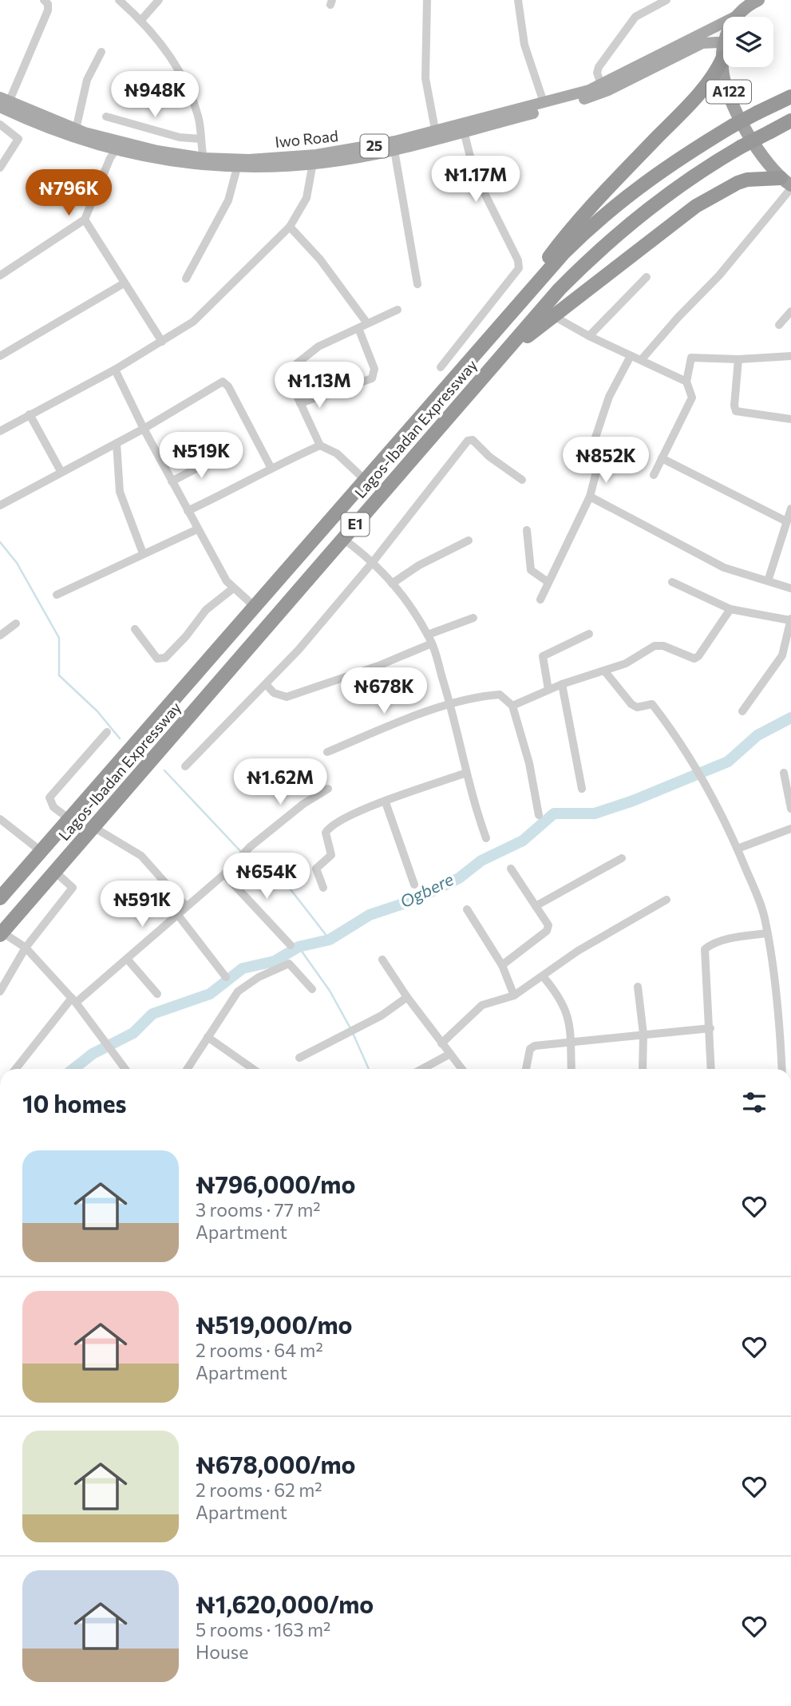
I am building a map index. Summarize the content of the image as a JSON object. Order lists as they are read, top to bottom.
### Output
{
  "streets": {
    "highway": ["A122", "Lagos-Ibadan Expressway", "E1"],
    "main road": ["Iwo Road", "25"]
  },
  "water": ["Ogbere"],
  "page": {
    "price": [
      "₦948K",
      "₦1.17M",
      "₦796K",
      "₦1.13M",
      "₦519K",
      "₦852K",
      "₦678K",
      "₦1.62M",
      "₦654K",
      "₦591K"
    ],
    "heading": "10 homes",
    "list": [
      {
        "name": "₦796,000/mo",
        "note": "3 rooms · 77 m² · Apartment"
      },
      {
        "name": "₦519,000/mo",
        "note": "2 rooms · 64 m² · Apartment"
      },
      {
        "name": "₦678,000/mo",
        "note": "2 rooms · 62 m² · Apartment"
      },
      {
        "name": "₦1,620,000/mo",
        "note": "5 rooms · 163 m² · House"
      }
    ]
  }
}
